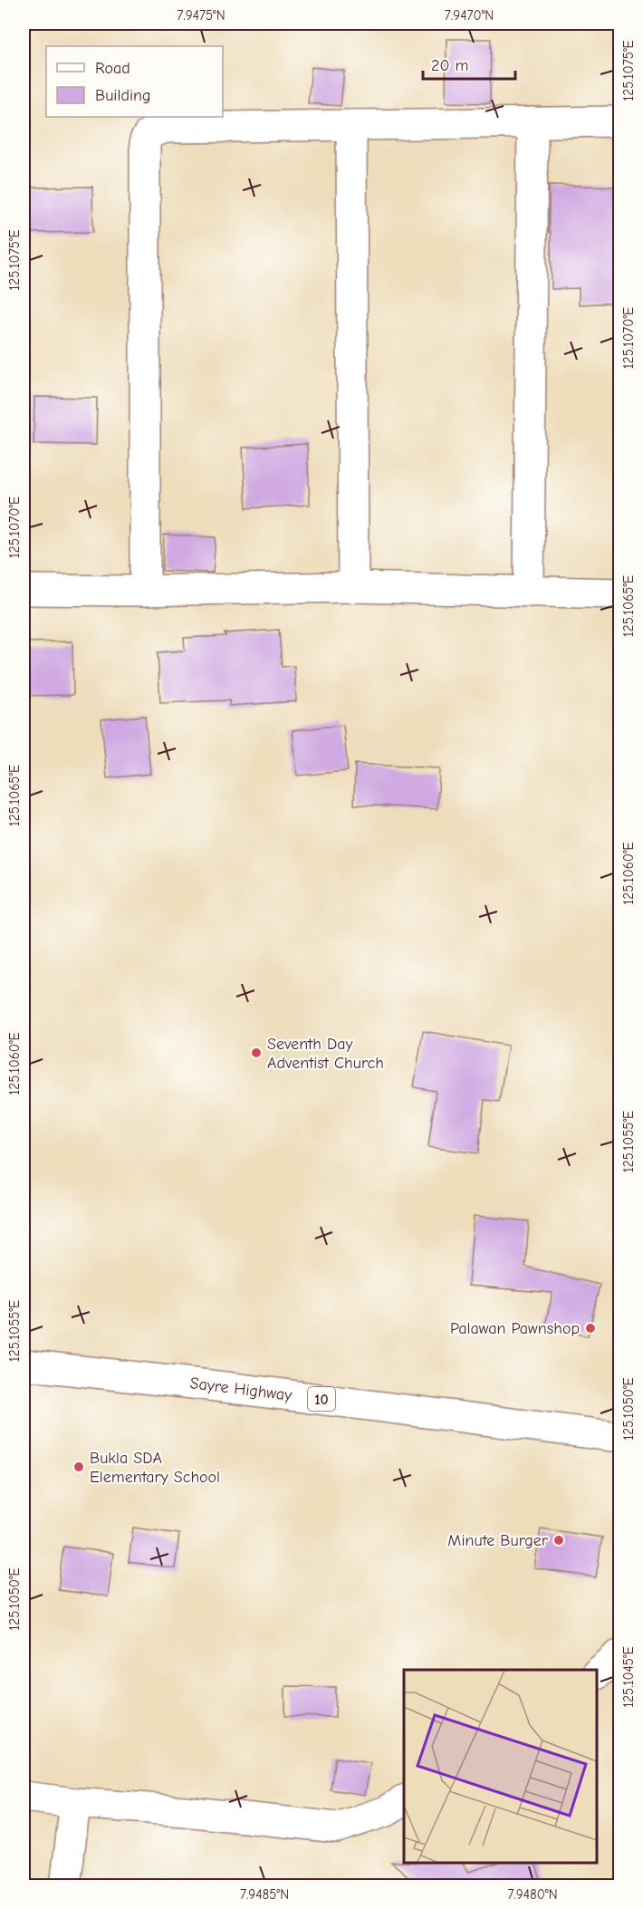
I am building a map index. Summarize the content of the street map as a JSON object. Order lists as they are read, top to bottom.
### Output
{
  "streets": {
    "main road": ["Sayre Highway", "10"]
  },
  "places": [
    "Seventh Day Adventist Church",
    "Palawan Pawnshop",
    "Bukla SDA Elementary School",
    "Minute Burger"
  ],
  "legend": ["Road", "Building"],
  "scale_bar": "20 m",
  "coordinates": [
    "7.9475°N",
    "7.9470°N",
    "125.1075°E",
    "125.1070°E",
    "125.1065°E",
    "125.1060°E",
    "125.1055°E",
    "125.1050°E",
    "125.1045°E",
    "7.9485°N",
    "7.9480°N"
  ]
}
